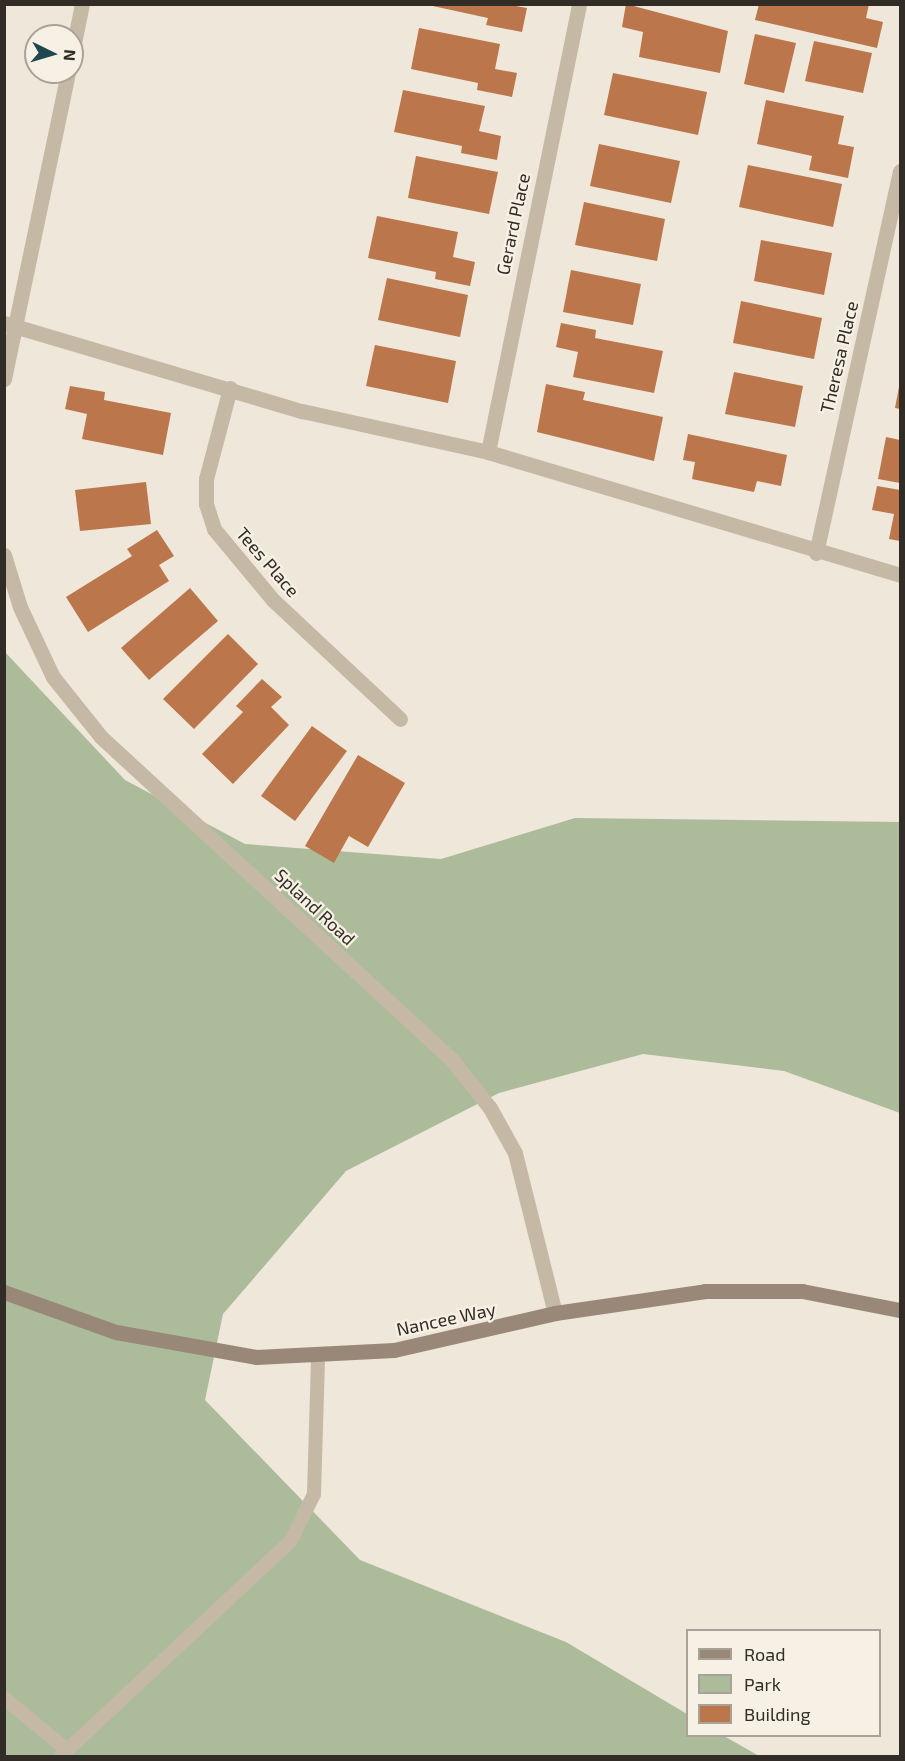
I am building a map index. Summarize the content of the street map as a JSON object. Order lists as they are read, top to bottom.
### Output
{
  "streets": {
    "street": [
      "Gerard Place",
      "Theresa Place",
      "Tees Place",
      "Spland Road",
      "Nancee Way"
    ]
  },
  "crossings": [
    ["Spland Road", "Nancee Way"]
  ],
  "legend": ["Road", "Park", "Building"],
  "north": "right"
}
